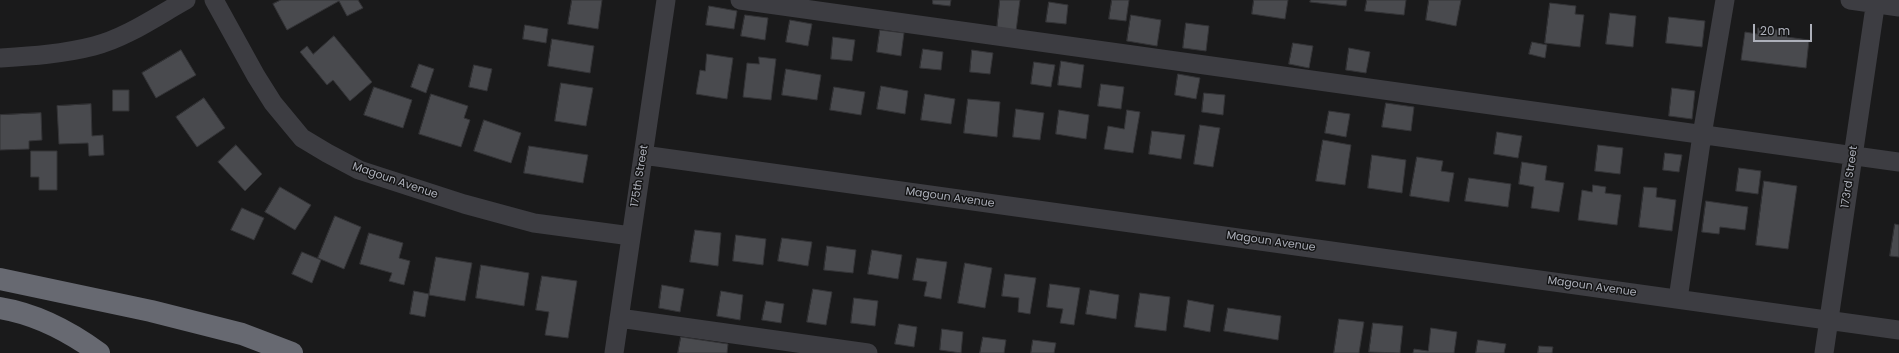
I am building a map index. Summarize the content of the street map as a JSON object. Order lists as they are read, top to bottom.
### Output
{
  "streets": {
    "street": ["175th Street", "173rd Street", "Magoun Avenue"]
  },
  "crossings": [
    ["175th Street", "Magoun Avenue"],
    ["173rd Street", "Magoun Avenue"]
  ],
  "scale_bar": "20 m"
}
